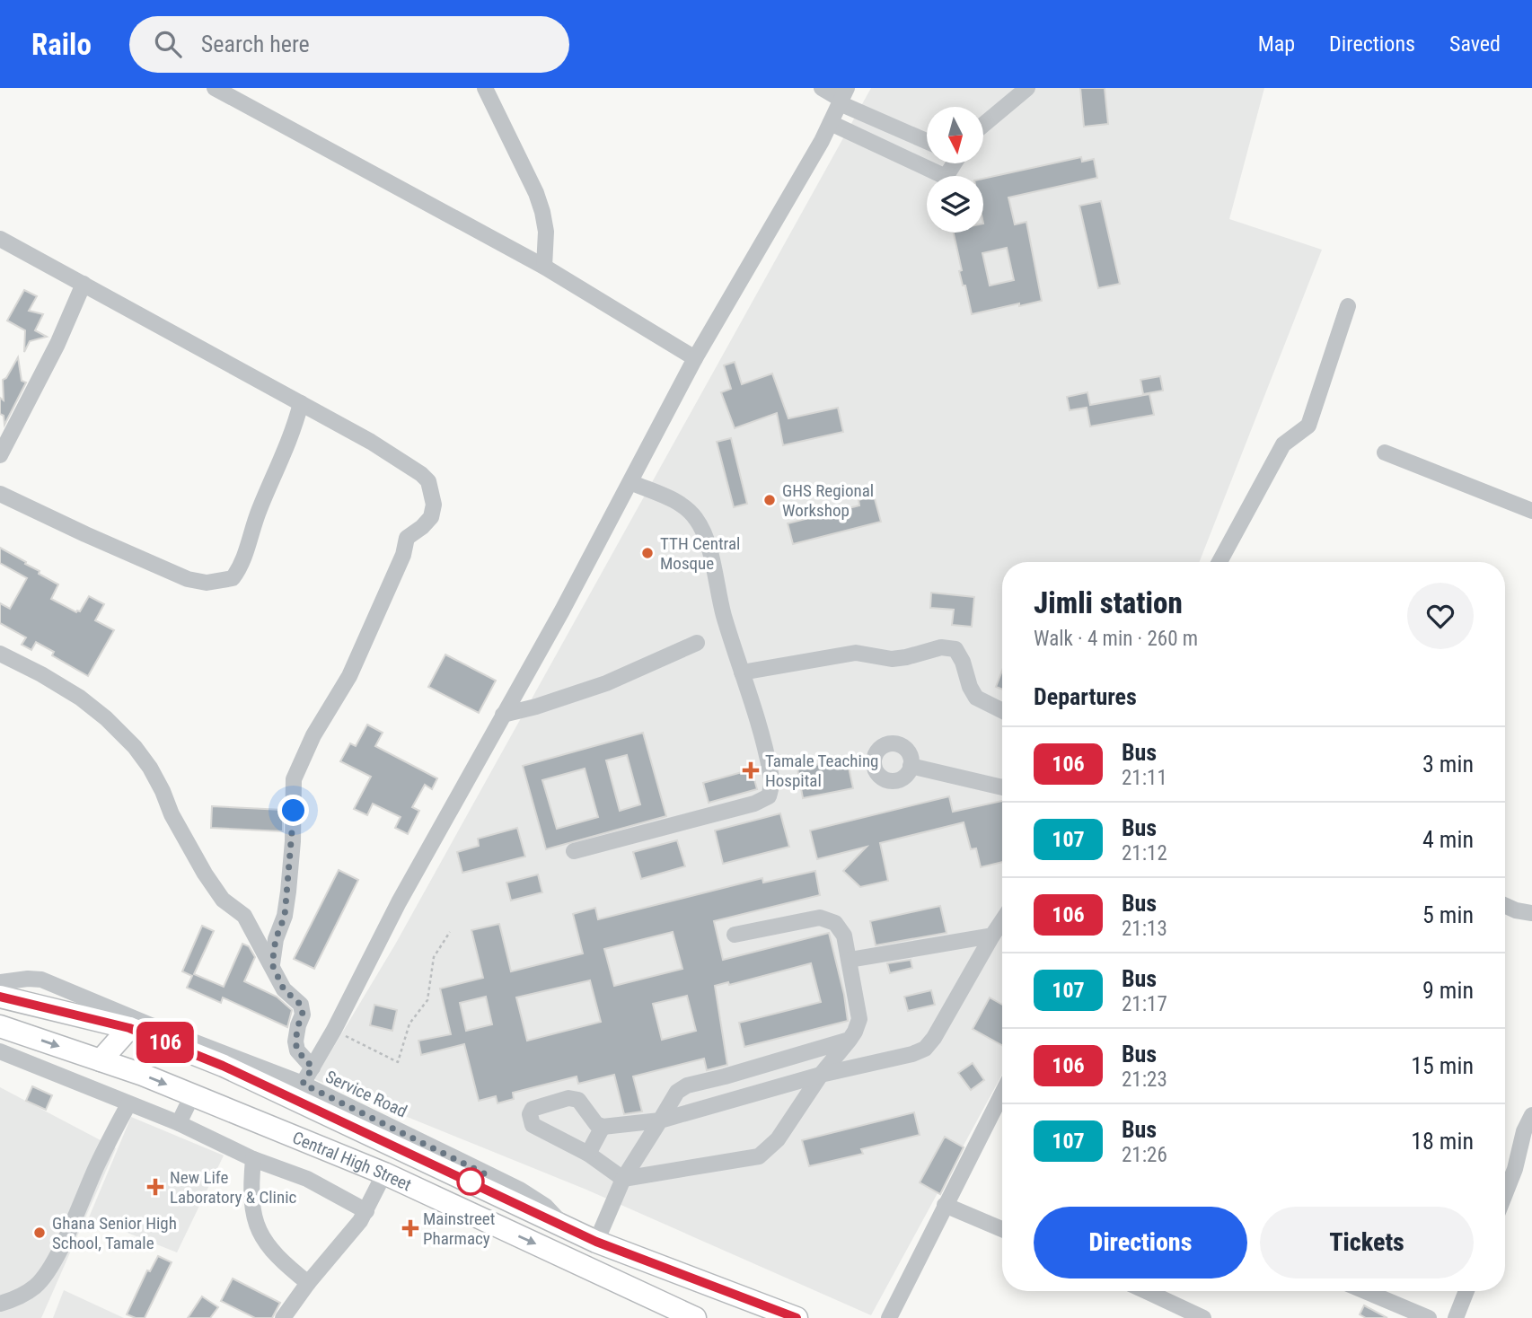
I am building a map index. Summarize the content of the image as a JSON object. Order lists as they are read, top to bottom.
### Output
{
  "streets": {
    "highway": ["Central High Street"],
    "street": ["Service Road"]
  },
  "crossings": [
    ["Service Road", "Central High Street"]
  ],
  "places": {
    "other": ["GHS Regional Workshop", "TTH Central Mosque", "Ghana Senior High School, Tamale"],
    "health": ["Tamale Teaching Hospital", "New Life Laboratory & Clinic", "Mainstreet Pharmacy"]
  },
  "lines": ["bus line 106"],
  "north": "bottom",
  "page": {
    "header": "Railo",
    "search": "Search here",
    "nav": ["Map", "Directions", "Saved"],
    "on_map": "106",
    "heading": [
      ["Jimli station", "Walk · 4 min · 260 m"],
      "Departures"
    ],
    "list": [
      {
        "mark": "106",
        "name": "Bus",
        "note": "21:11",
        "value": "3 min"
      },
      {
        "mark": "107",
        "name": "Bus",
        "note": "21:12",
        "value": "4 min"
      },
      {
        "mark": "106",
        "name": "Bus",
        "note": "21:13",
        "value": "5 min"
      },
      {
        "mark": "107",
        "name": "Bus",
        "note": "21:17",
        "value": "9 min"
      },
      {
        "mark": "106",
        "name": "Bus",
        "note": "21:23",
        "value": "15 min"
      },
      {
        "mark": "107",
        "name": "Bus",
        "note": "21:26",
        "value": "18 min"
      }
    ],
    "buttons": ["Directions", "Tickets"]
  }
}
